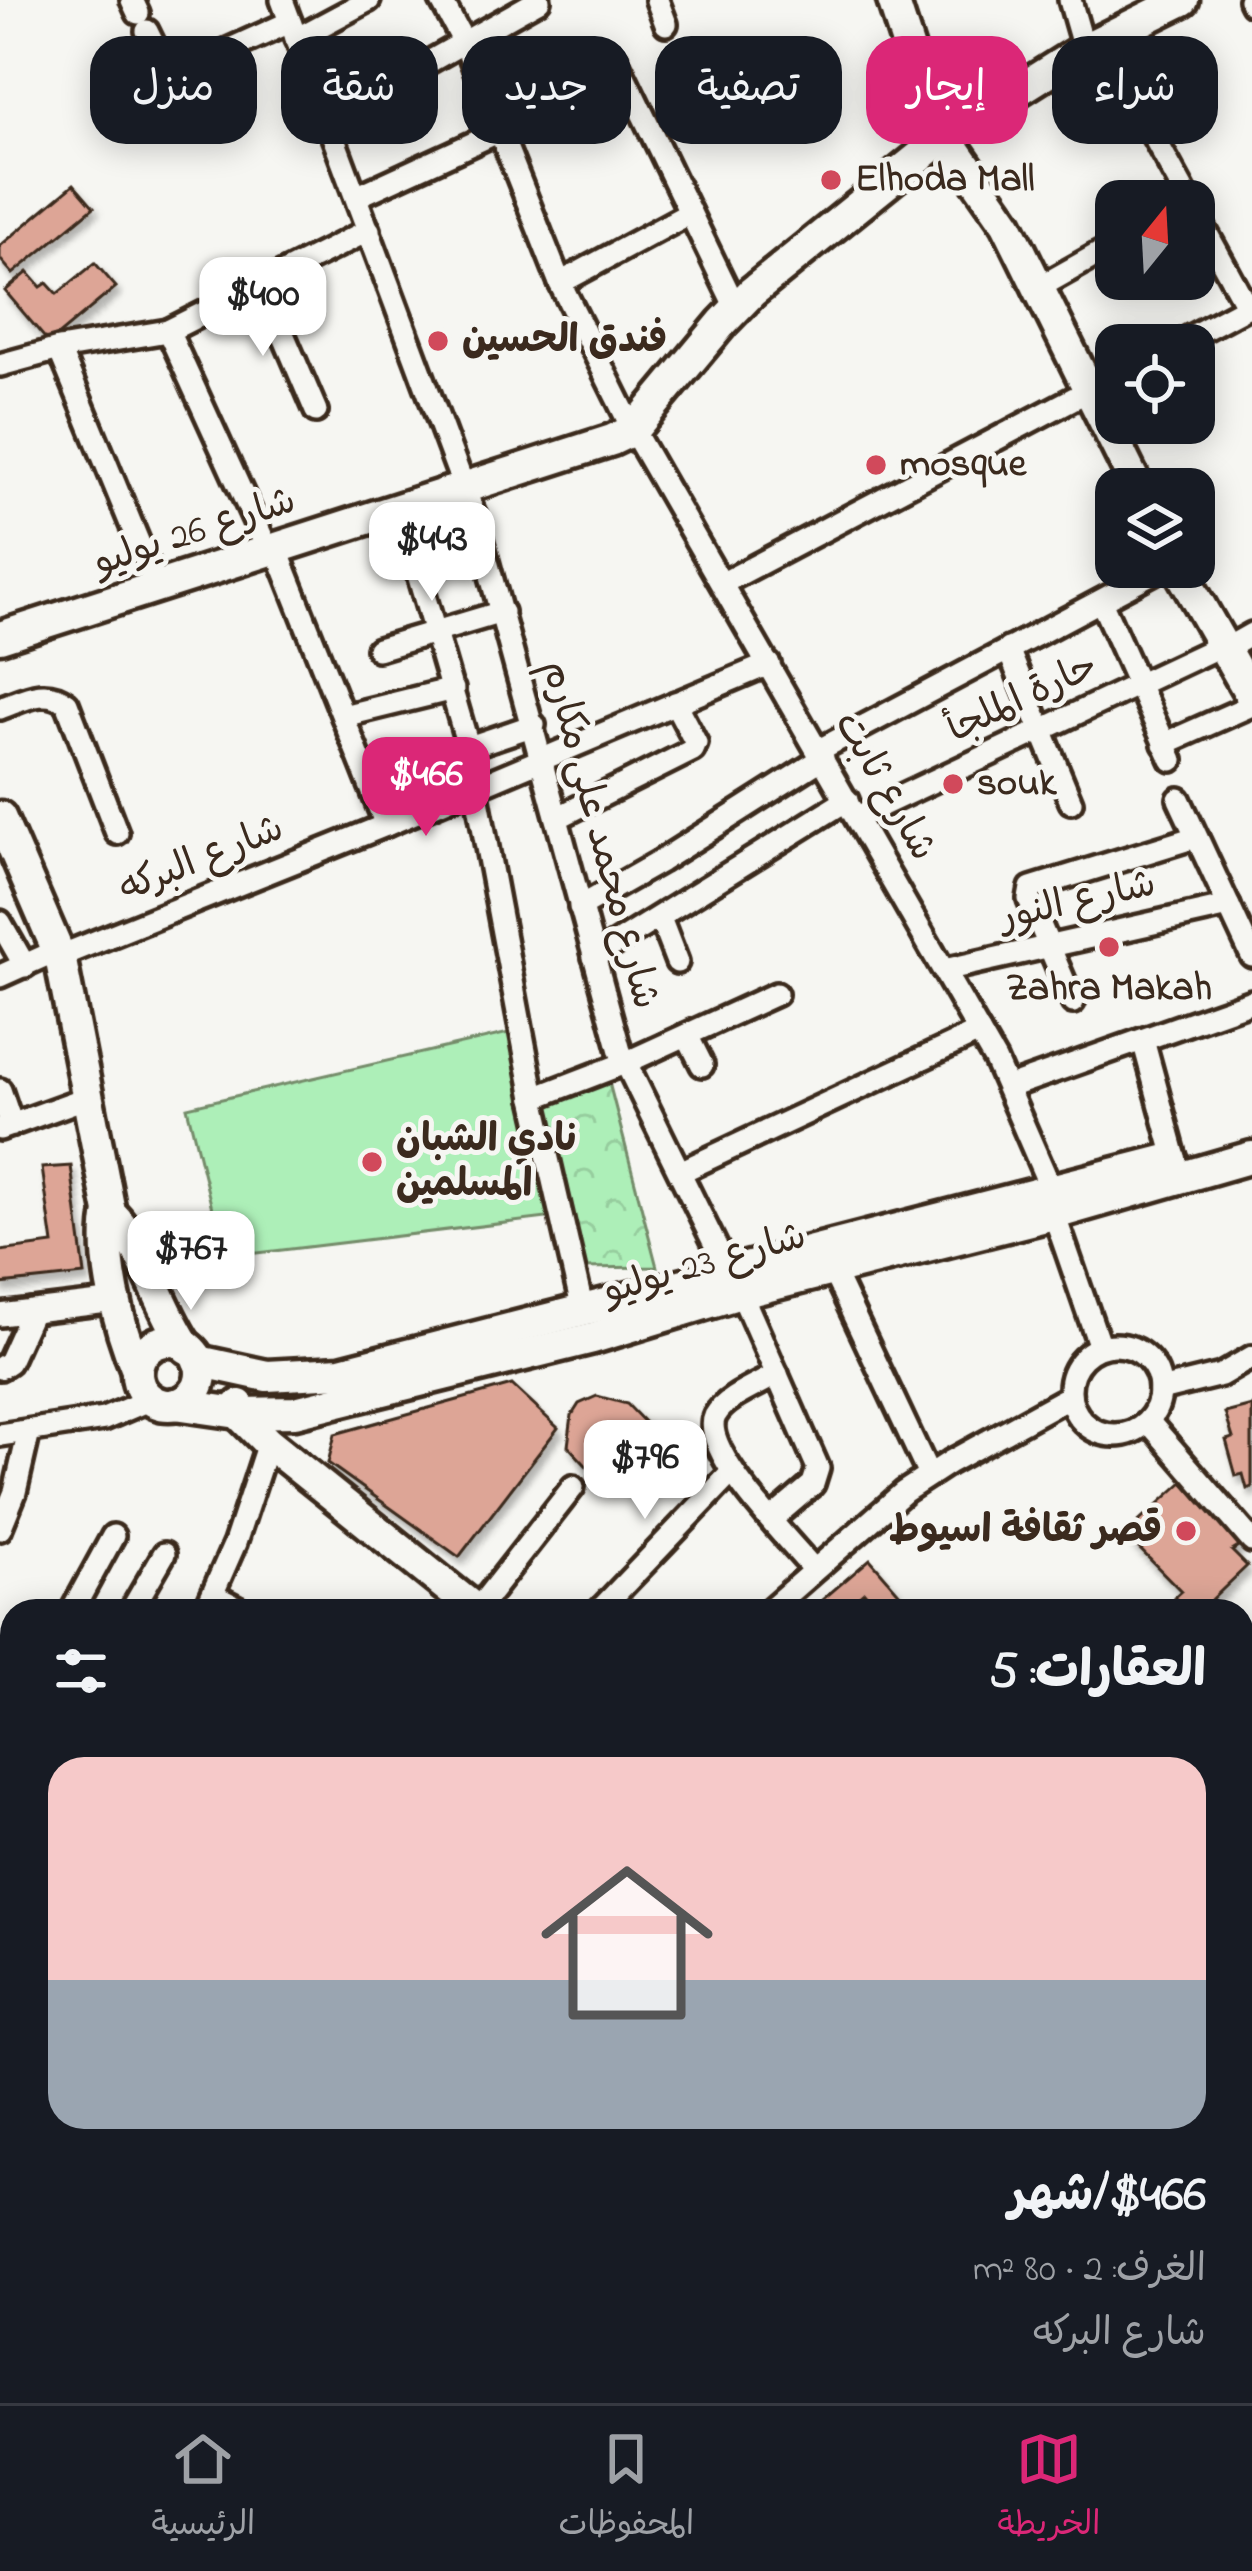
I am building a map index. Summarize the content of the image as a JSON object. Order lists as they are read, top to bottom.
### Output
{
  "streets": {
    "main road": ["شارع 26 يوليو", "شارع 23 يوليو"],
    "street": [
      "حارة الملجأ",
      "شارع ثابت",
      "شارع محمد على مكارم",
      "شارع البركه",
      "شارع النور"
    ]
  },
  "crossings": [
    ["شارع 26 يوليو", "شارع ثابت"],
    ["شارع 26 يوليو", "شارع محمد على مكارم"],
    ["حارة الملجأ", "شارع ثابت"],
    ["حارة الملجأ", "شارع محمد على مكارم"],
    ["شارع ثابت", "شارع البركه"],
    ["شارع ثابت", "شارع النور"],
    ["شارع ثابت", "شارع 23 يوليو"],
    ["شارع محمد على مكارم", "شارع البركه"],
    ["شارع محمد على مكارم", "شارع 23 يوليو"]
  ],
  "places": [
    "Elhoda Mall",
    "فندق الحسين",
    "mosque",
    "souk",
    "Zahra Makah",
    "نادي الشبان المسلمين",
    "قصر ثقافة اسيوط"
  ],
  "north": "top",
  "page": {
    "chip": [
      "شراء",
      "إيجار",
      "تصفية",
      "جديد",
      "شقة",
      "منزل"
    ],
    "price": [
      "$400",
      "$443",
      "$466",
      "$767",
      "$796"
    ],
    "heading": "العقارات: 5",
    "list": [
      {
        "name": "$466/شهر",
        "note": "الغرف: 2 · 80 m² · شارع البركه"
      }
    ],
    "tabs": ["الخريطة", "المحفوظات", "الرئيسية"]
  }
}
